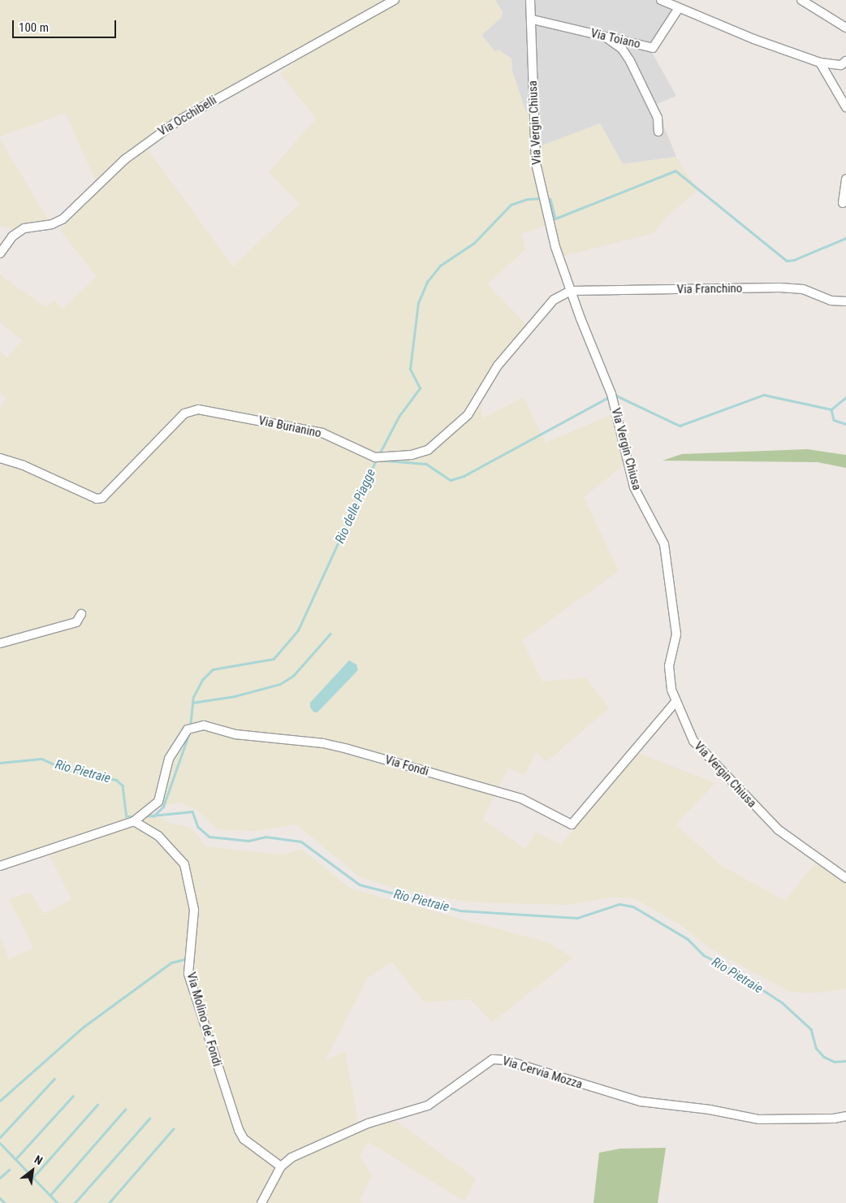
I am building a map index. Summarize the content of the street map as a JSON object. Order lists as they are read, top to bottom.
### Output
{
  "streets": {
    "street": [
      "Via Toiano",
      "Via Occhibelli",
      "Via Vergin Chiusa",
      "Via Franchino",
      "Via Burianino",
      "Via Fondi",
      "Via Molino de' Fondi",
      "Via Cervia Mozza"
    ]
  },
  "crossings": [
    ["Via Toiano", "Via Vergin Chiusa"],
    ["Via Vergin Chiusa", "Via Franchino"],
    ["Via Vergin Chiusa", "Via Burianino"],
    ["Via Vergin Chiusa", "Via Fondi"],
    ["Via Franchino", "Via Burianino"],
    ["Via Fondi", "Via Molino de' Fondi"],
    ["Via Molino de' Fondi", "Via Cervia Mozza"]
  ],
  "water": ["Rio delle Piagge", "Rio Pietraie"],
  "scale_bar": "100 m",
  "north": "top right"
}
